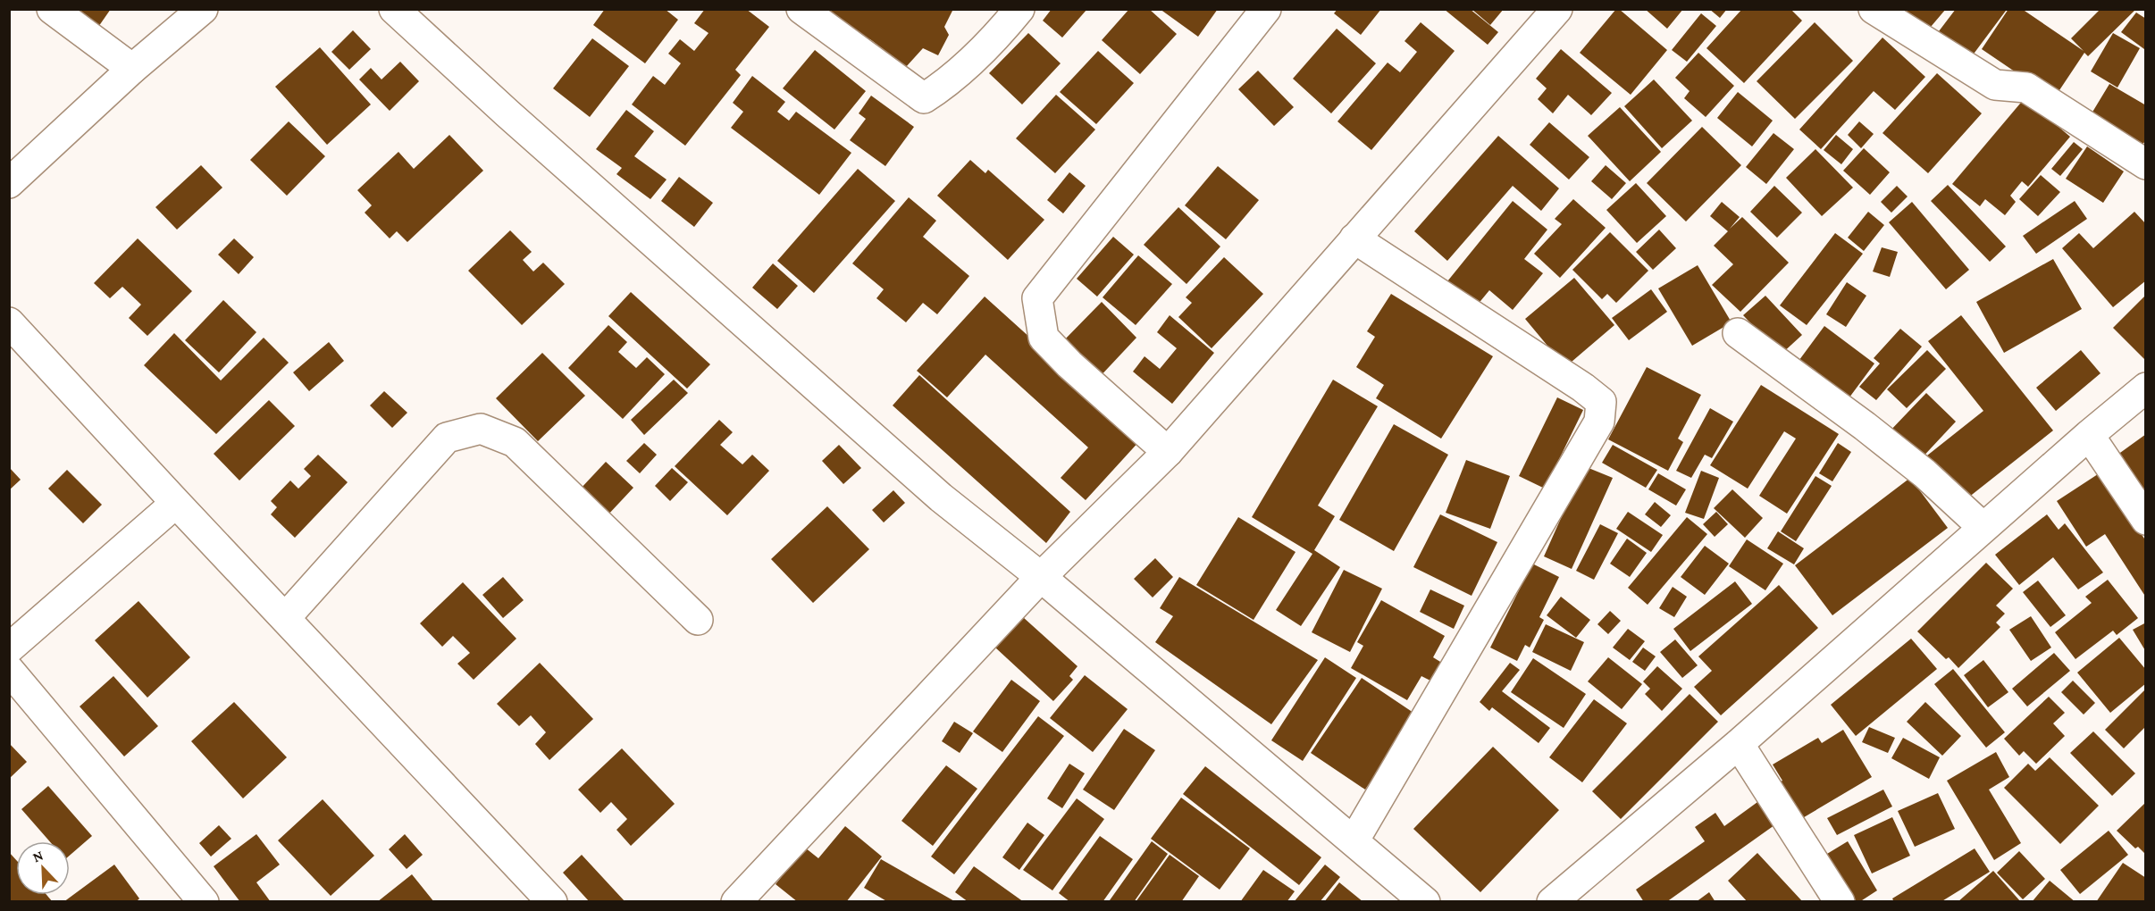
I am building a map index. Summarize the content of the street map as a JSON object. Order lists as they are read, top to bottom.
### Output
{
  "north": "top left"
}
